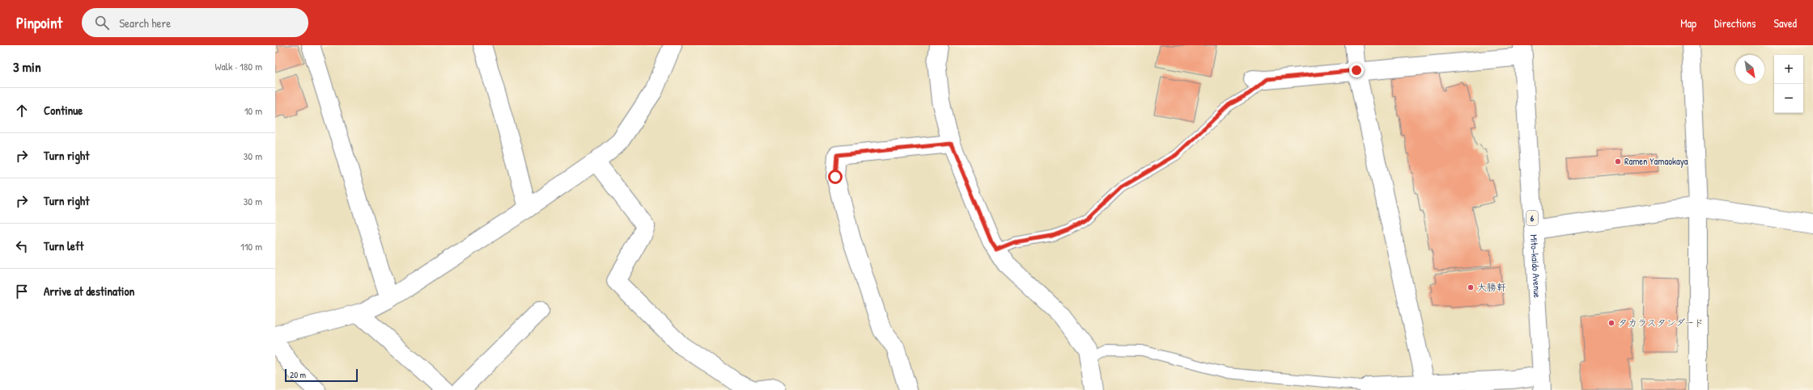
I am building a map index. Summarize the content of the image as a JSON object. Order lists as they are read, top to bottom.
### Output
{
  "streets": {
    "main road": ["6", "Mito-kaido Avenue"]
  },
  "places": ["Ramen Yamaokaya", "大勝軒", "タカラスタンダード"],
  "scale_bar": "20 m",
  "north": "bottom right",
  "page": {
    "header": "Pinpoint",
    "search": "Search here",
    "nav": ["Map", "Directions", "Saved"],
    "heading": ["3 min", "Walk · 180 m"],
    "map_buttons": ["+", "−"],
    "list": [
      ["Continue", "10 m"],
      ["Turn right", "30 m"],
      ["Turn right", "30 m"],
      ["Turn left", "110 m"],
      "Arrive at destination"
    ],
    "scale": "20 m"
  }
}
